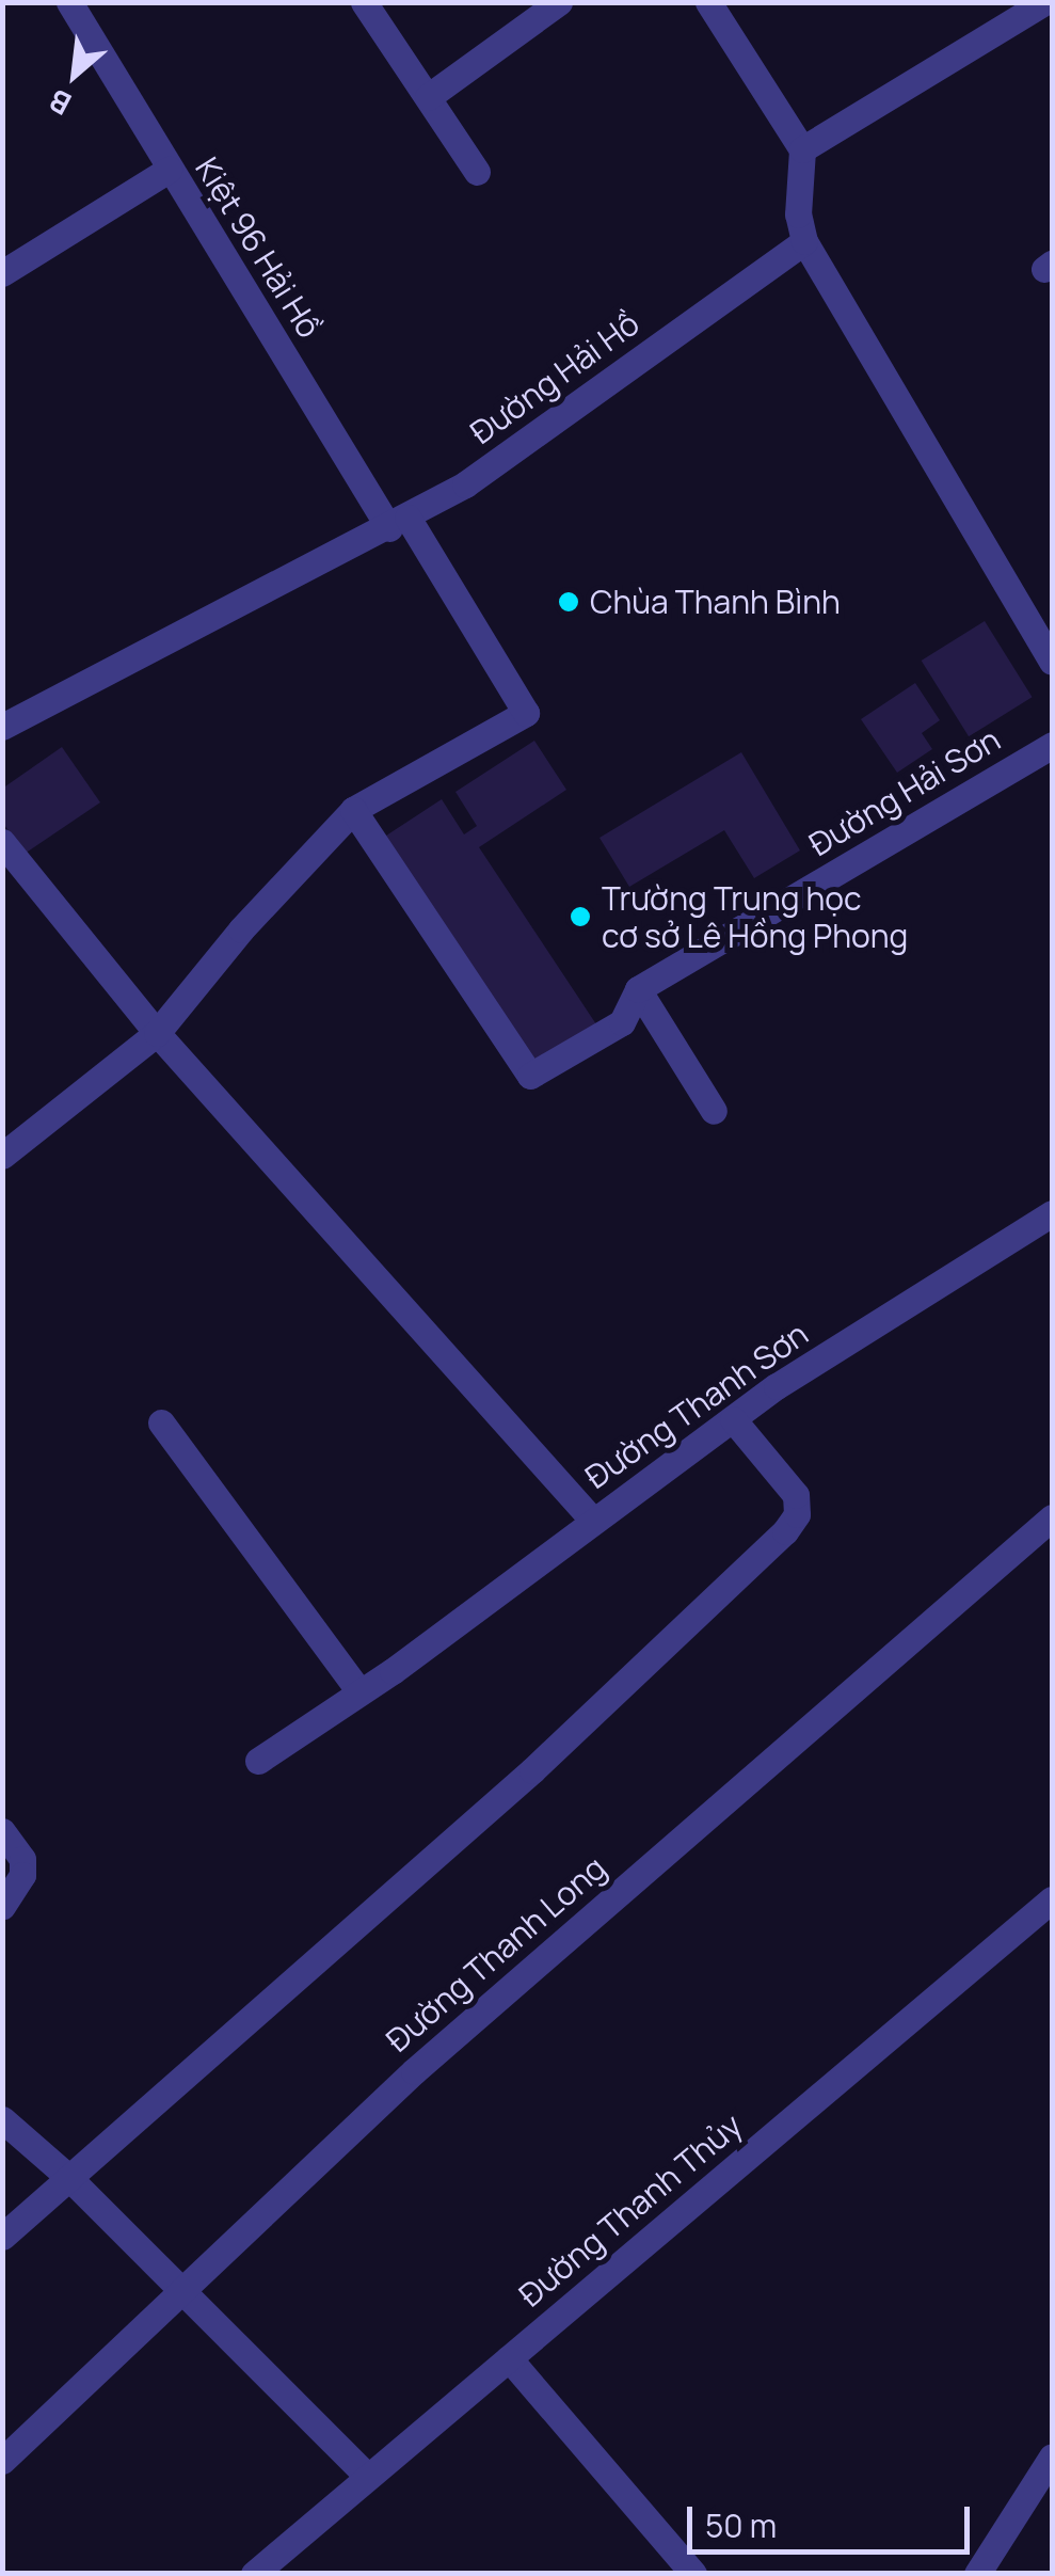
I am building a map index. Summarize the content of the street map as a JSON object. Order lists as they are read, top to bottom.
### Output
{
  "streets": {
    "street": [
      "Kiệt 96 Hải Hồ",
      "Đường Hải Hồ",
      "Đường Hải Sơn",
      "Đường Thanh Sơn",
      "Đường Thanh Long",
      "Đường Thanh Thủy"
    ]
  },
  "crossings": [
    ["Kiệt 96 Hải Hồ", "Đường Hải Hồ"],
    ["Kiệt 96 Hải Hồ", "Đường Hải Sơn"]
  ],
  "places": ["Chùa Thanh Bình", "Trường Trung học cơ sở Lê Hồng Phong"],
  "scale_bar": "50 m",
  "north": "bottom left"
}
